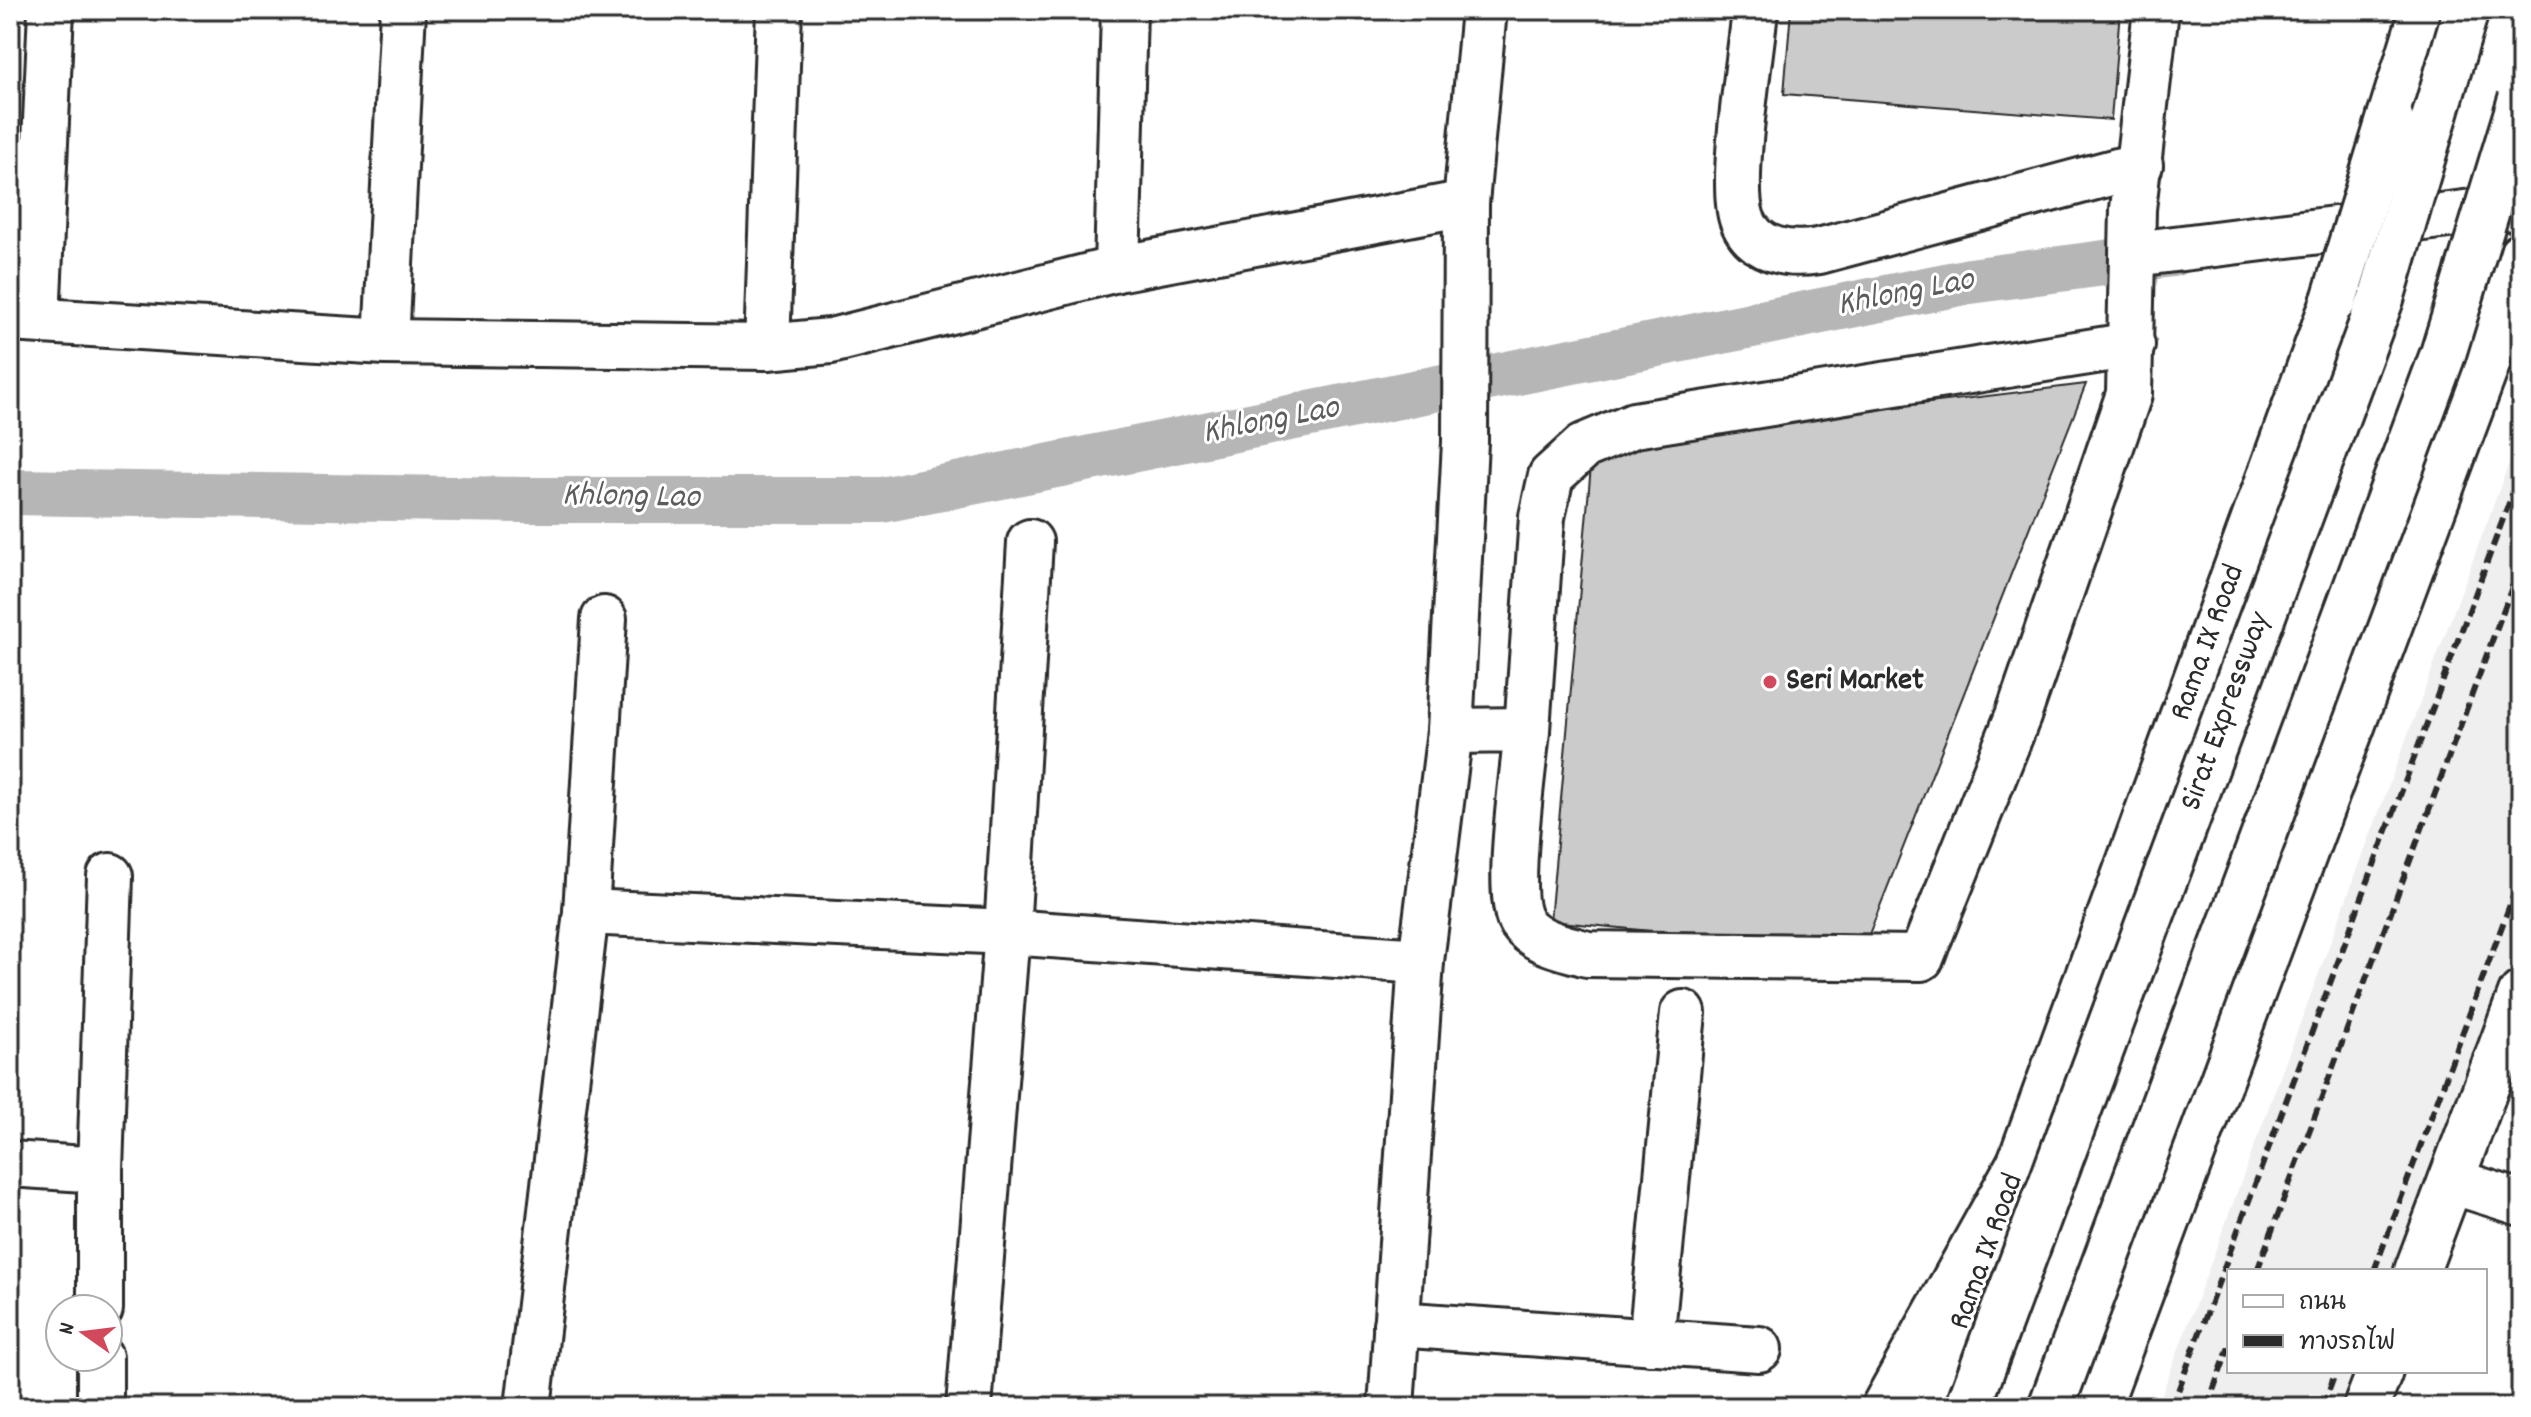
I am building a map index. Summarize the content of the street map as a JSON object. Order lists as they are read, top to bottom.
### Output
{
  "streets": {
    "main road": ["Rama IX Road", "Sirat Expressway"]
  },
  "water": ["Khlong Lao"],
  "places": ["Seri Market"],
  "legend": ["ถนน", "ทางรถไฟ"],
  "north": "left"
}
